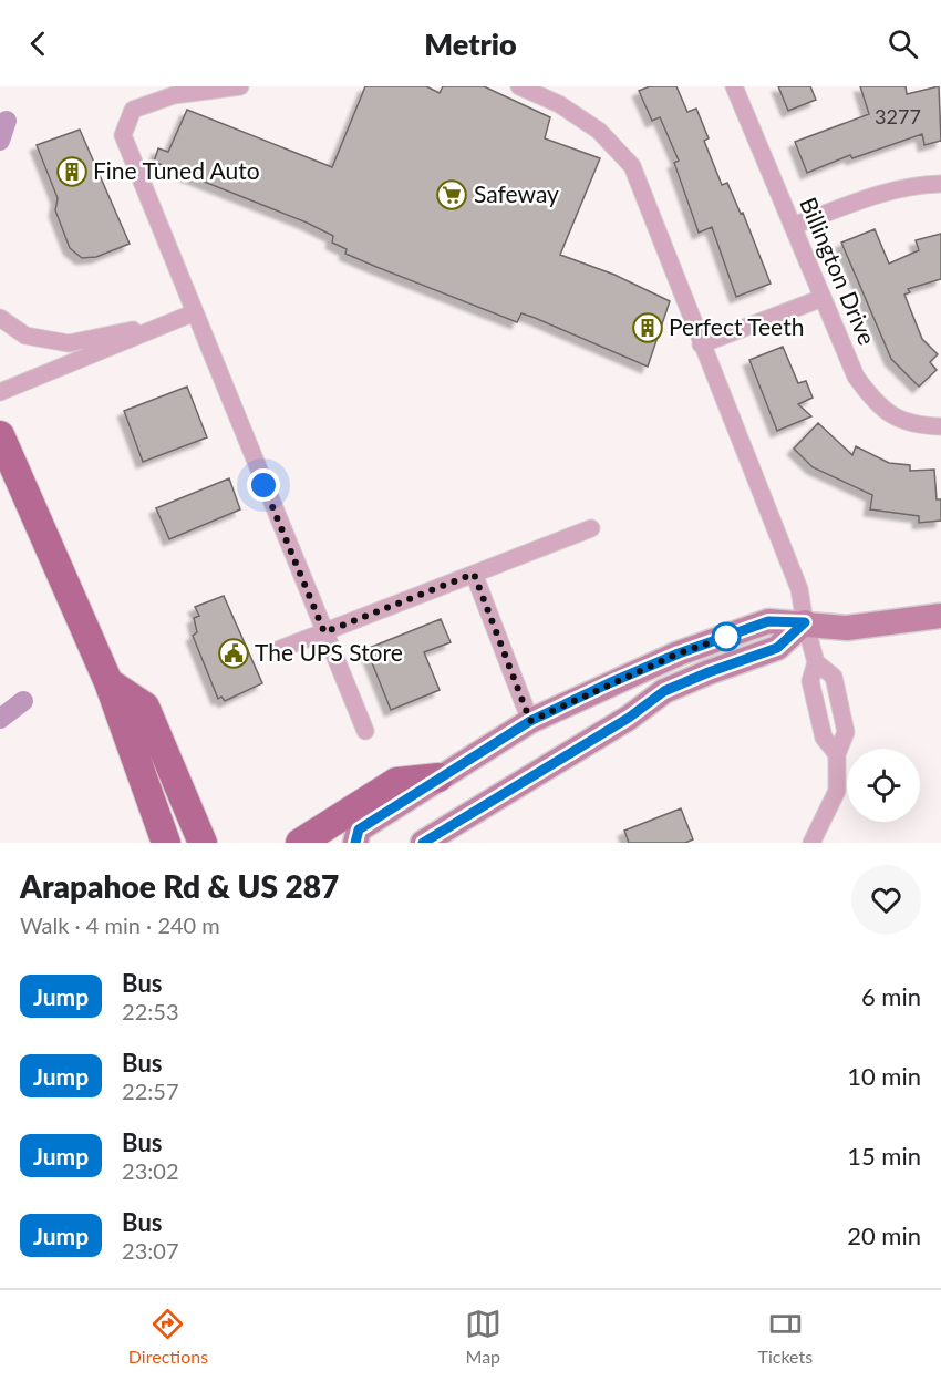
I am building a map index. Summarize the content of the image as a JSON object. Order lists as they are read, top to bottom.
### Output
{
  "streets": {
    "street": ["Billington Drive"]
  },
  "places": {
    "building": ["Fine Tuned Auto", "Perfect Teeth"],
    "supermarket": ["Safeway"],
    "public building": ["The UPS Store"]
  },
  "lines": ["bus line Jump"],
  "house_numbers": ["3277"],
  "page": {
    "header": "Metrio",
    "heading": ["Arapahoe Rd & US 287", "Walk · 4 min · 240 m"],
    "list": [
      {
        "mark": "Jump",
        "name": "Bus",
        "note": "22:53",
        "value": "6 min"
      },
      {
        "mark": "Jump",
        "name": "Bus",
        "note": "22:57",
        "value": "10 min"
      },
      {
        "mark": "Jump",
        "name": "Bus",
        "note": "23:02",
        "value": "15 min"
      },
      {
        "mark": "Jump",
        "name": "Bus",
        "note": "23:07",
        "value": "20 min"
      }
    ],
    "tabs": ["Directions", "Map", "Tickets"]
  }
}
